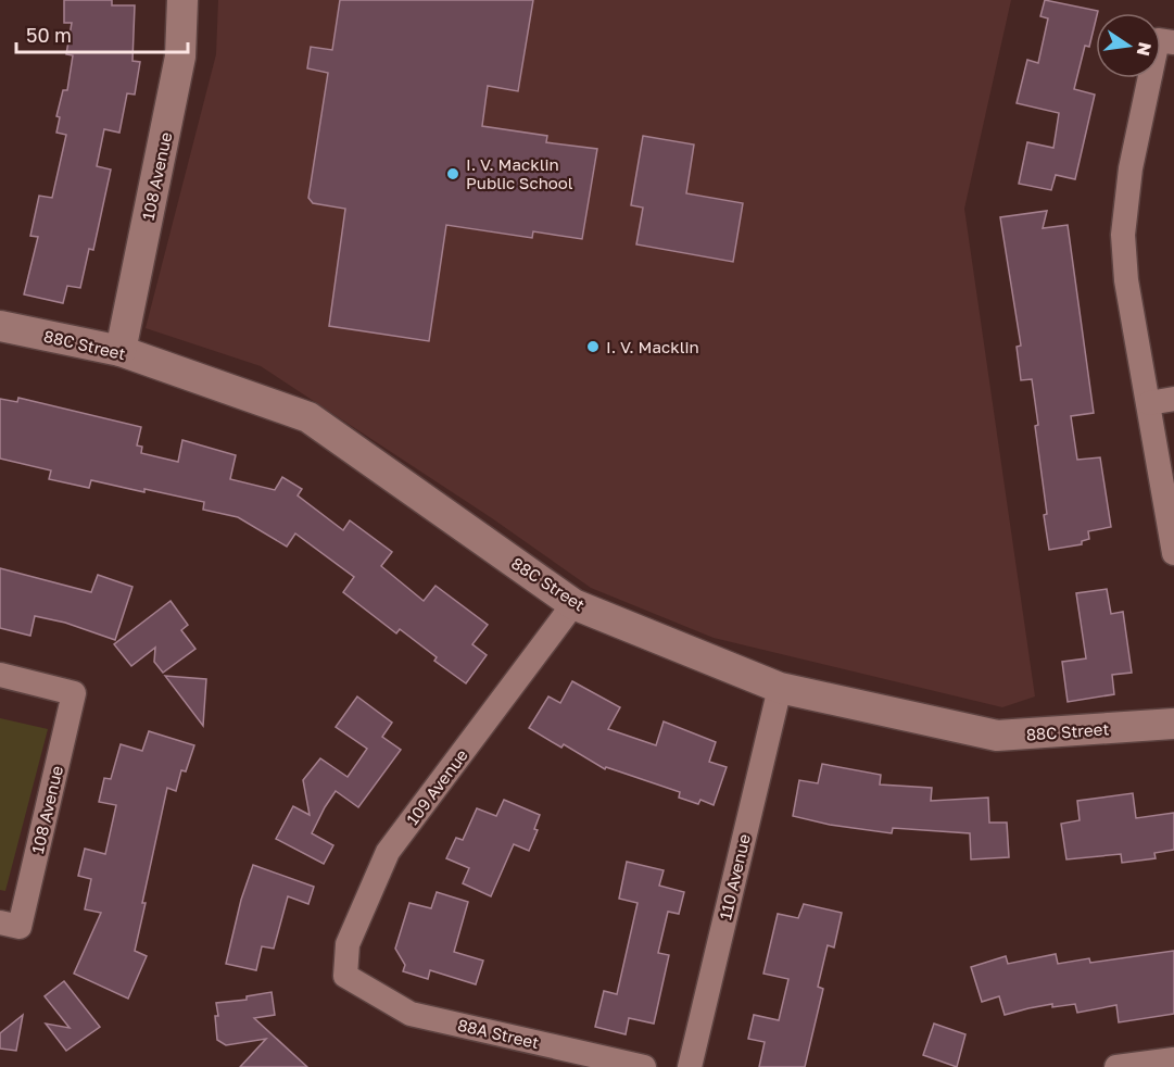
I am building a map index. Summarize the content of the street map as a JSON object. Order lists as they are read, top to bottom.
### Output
{
  "streets": {
    "street": [
      "108 Avenue",
      "88C Street",
      "109 Avenue",
      "110 Avenue",
      "88A Street"
    ]
  },
  "crossings": [
    ["108 Avenue", "88C Street"],
    ["88C Street", "109 Avenue"],
    ["88C Street", "110 Avenue"],
    ["109 Avenue", "88A Street"]
  ],
  "places": ["I. V. Macklin Public School", "I. V. Macklin"],
  "scale_bar": "50 m",
  "north": "right"
}
